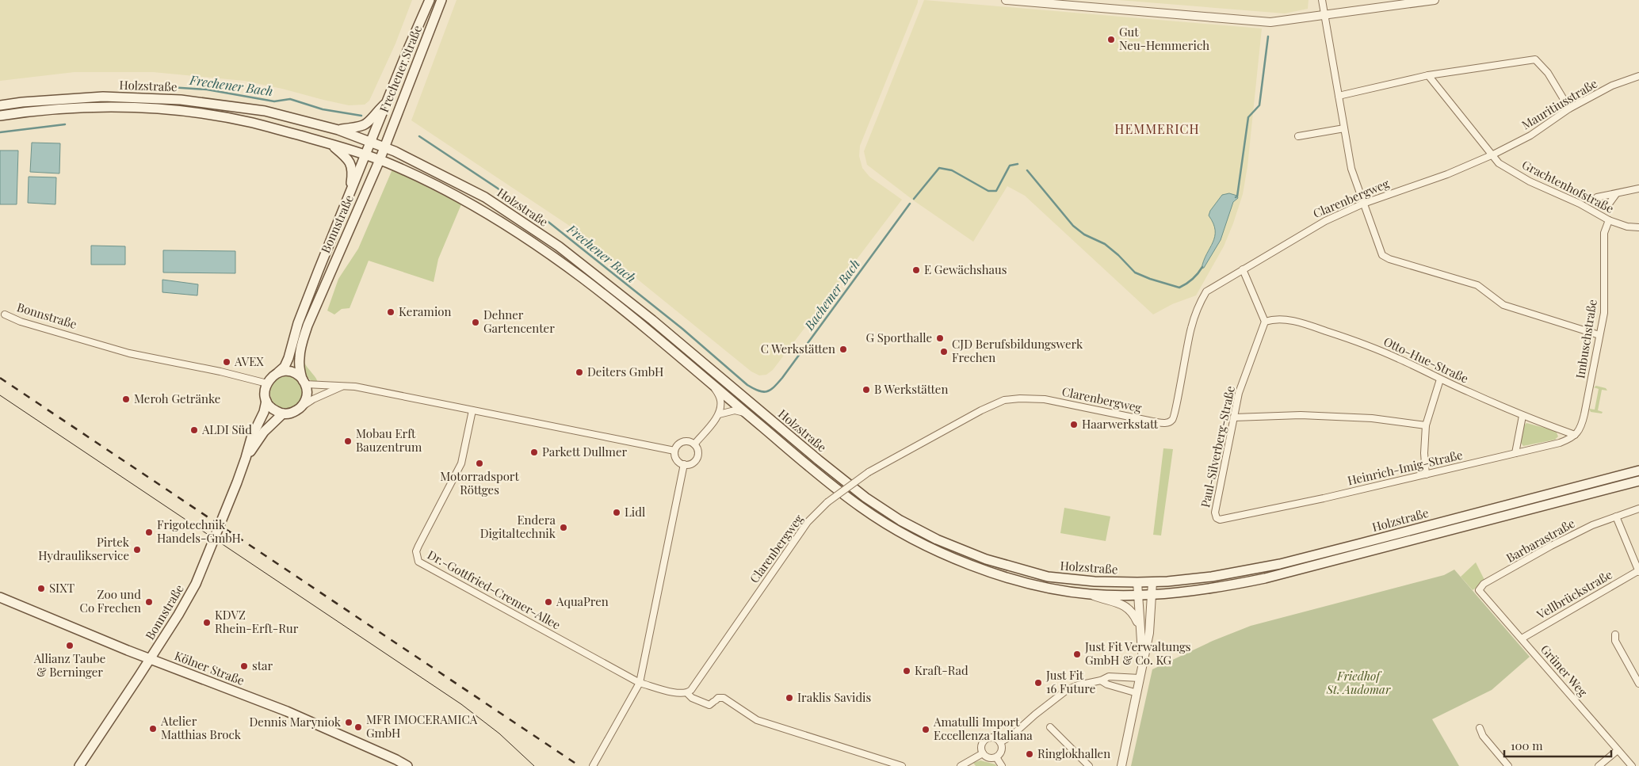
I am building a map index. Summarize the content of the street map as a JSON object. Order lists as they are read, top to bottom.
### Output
{
  "streets": {
    "main road": [
      "Frechener Straße",
      "Holzstraße",
      "Bonnstraße",
      "Kölner Straße"
    ],
    "street": [
      "Mauritiusstraße",
      "Grachtenhofstraße",
      "Clarenbergweg",
      "Imbuschstraße",
      "Otto-Hue-Straße",
      "Paul-Silverberg-Straße",
      "Heinrich-Imig-Straße",
      "Barbarastraße",
      "Dr.-Gottfried-Cremer-Allee",
      "Vellbrückstraße",
      "Grüner Weg"
    ]
  },
  "crossings": [
    ["Frechener Straße", "Holzstraße"],
    ["Frechener Straße", "Bonnstraße"],
    ["Holzstraße", "Bonnstraße"],
    ["Mauritiusstraße", "Grachtenhofstraße"],
    ["Mauritiusstraße", "Clarenbergweg"],
    ["Grachtenhofstraße", "Clarenbergweg"],
    ["Grachtenhofstraße", "Imbuschstraße"],
    ["Clarenbergweg", "Dr.-Gottfried-Cremer-Allee"],
    ["Bonnstraße", "Kölner Straße"],
    ["Imbuschstraße", "Otto-Hue-Straße"],
    ["Imbuschstraße", "Heinrich-Imig-Straße"],
    ["Otto-Hue-Straße", "Paul-Silverberg-Straße"],
    ["Otto-Hue-Straße", "Heinrich-Imig-Straße"],
    ["Paul-Silverberg-Straße", "Heinrich-Imig-Straße"],
    ["Barbarastraße", "Grüner Weg"],
    ["Vellbrückstraße", "Grüner Weg"]
  ],
  "districts": ["HEMMERICH"],
  "water": ["Frechener Bach", "Bachemer Bach"],
  "parks": ["Friedhof St. Audomar"],
  "places": [
    "Gut Neu-Hemmerich",
    "E Gewächshaus",
    "Keramion",
    "Dehner Gartencenter",
    "G Sporthalle",
    "C Werkstätten",
    "CJD Berufsbildungswerk Frechen",
    "AVEX",
    "Deiters GmbH",
    "B Werkstätten",
    "Meroh Getränke",
    "Haarwerkstatt",
    "ALDI Süd",
    "Mobau Erft Bauzentrum",
    "Parkett Dullmer",
    "Motorradsport Röttges",
    "Lidl",
    "Endera Digitaltechnik",
    "Frigotechnik Handels-GmbH",
    "Pirtek Hydraulikservice",
    "SIXT",
    "Zoo und Co Frechen",
    "AquaPren",
    "KDVZ Rhein-Erft-Rur",
    "Allianz Taube & Berninger",
    "Just Fit Verwaltungs GmbH & Co. KG",
    "star",
    "Kraft-Rad",
    "Just Fit 16 Future",
    "Iraklis Savidis",
    "Dennis Maryniok",
    "MFR IMOCERAMICA GmbH",
    "Atelier Matthias Brock",
    "Amatulli Import Eccellenza Italiana",
    "Ringlokhallen"
  ],
  "scale_bar": "100 m"
}
